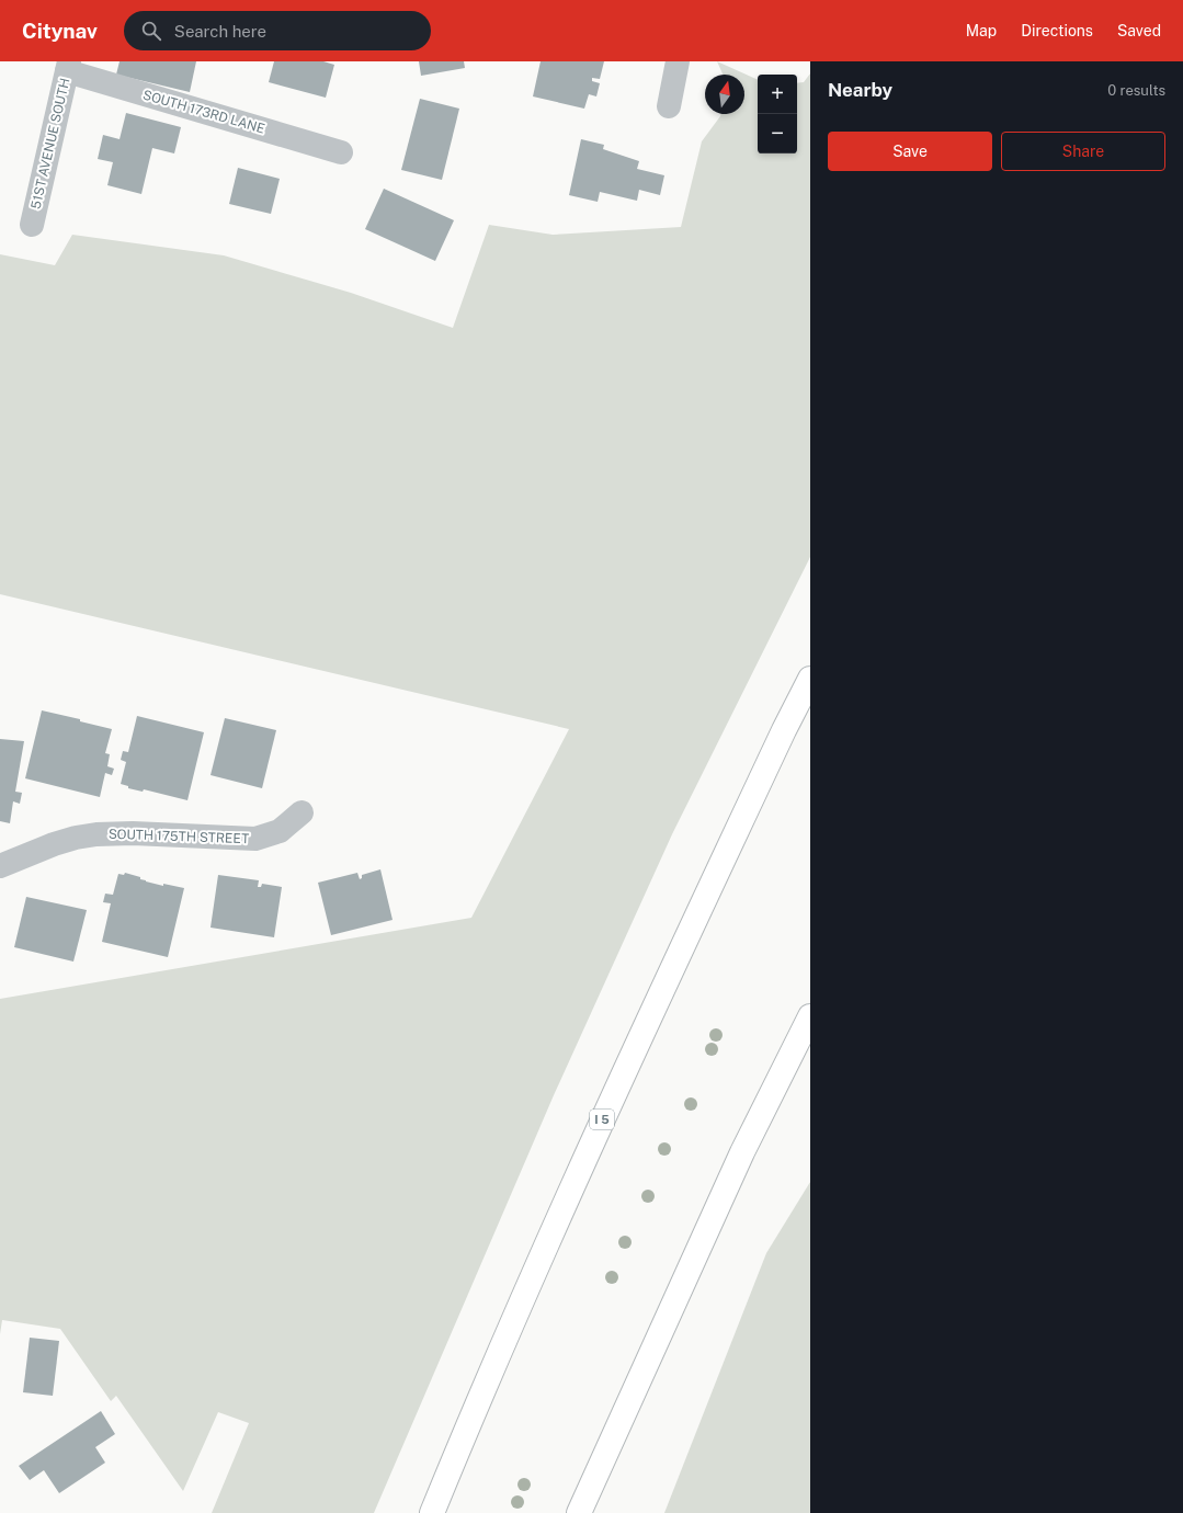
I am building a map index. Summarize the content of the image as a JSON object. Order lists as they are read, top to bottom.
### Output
{
  "streets": {
    "highway": ["I 5"],
    "street": ["SOUTH 173RD LANE", "51ST AVENUE SOUTH", "SOUTH 175TH STREET"]
  },
  "crossings": [
    ["SOUTH 173RD LANE", "51ST AVENUE SOUTH"]
  ],
  "north": "top",
  "page": {
    "header": "Citynav",
    "search": "Search here",
    "nav": ["Map", "Directions", "Saved"],
    "heading": ["Nearby", "0 results"],
    "map_buttons": ["+", "−"],
    "buttons": ["Save", "Share"]
  }
}
